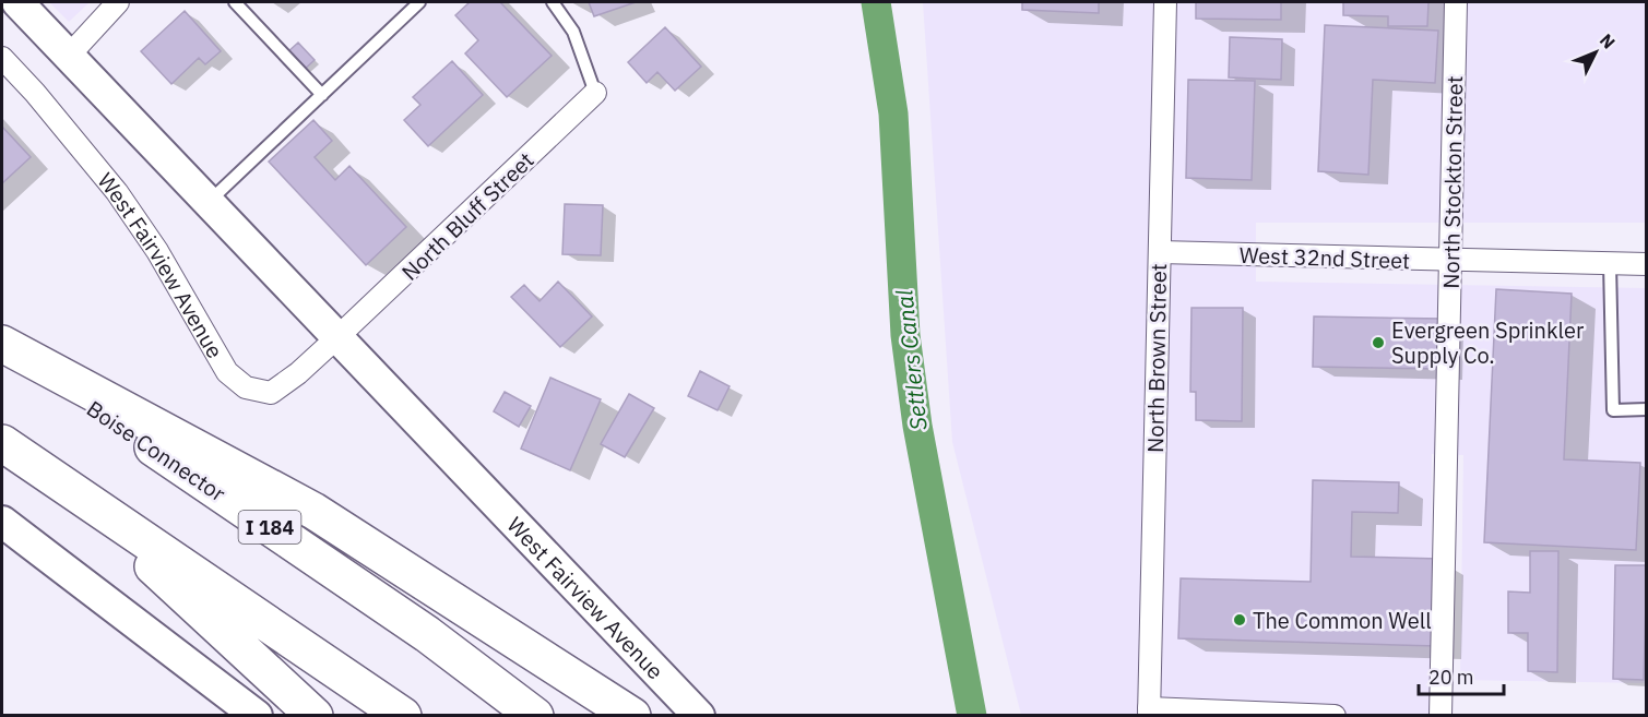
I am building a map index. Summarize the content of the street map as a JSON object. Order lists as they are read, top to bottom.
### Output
{
  "streets": {
    "highway": ["Boise Connector", "I 184"],
    "main road": ["West Fairview Avenue"],
    "street": [
      "North Stockton Street",
      "North Bluff Street",
      "West 32nd Street",
      "North Brown Street"
    ]
  },
  "crossings": [
    ["North Stockton Street", "West 32nd Street"],
    ["North Bluff Street", "West Fairview Avenue"],
    ["West 32nd Street", "North Brown Street"]
  ],
  "water": ["Settlers Canal"],
  "places": ["Evergreen Sprinkler Supply Co.", "The Common Well"],
  "scale_bar": "20 m",
  "north": "top right"
}
